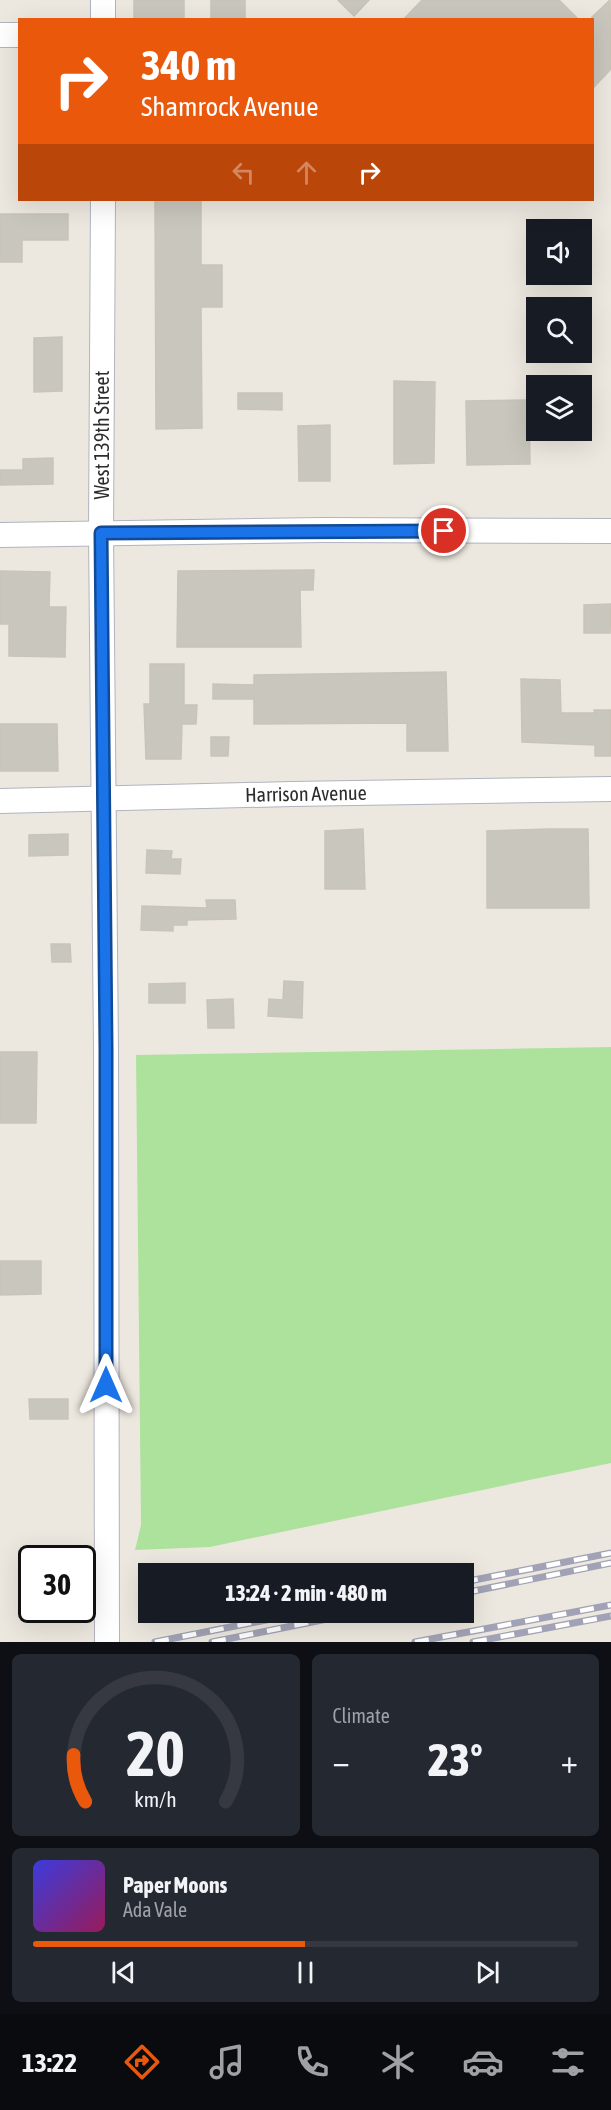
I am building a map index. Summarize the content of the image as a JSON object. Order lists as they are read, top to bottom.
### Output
{
  "streets": {
    "street": ["West 139th Street", "Harrison Avenue"]
  },
  "crossings": [
    ["West 139th Street", "Harrison Avenue"]
  ],
  "page": {
    "turn": ["340 m", "Shamrock Avenue"],
    "limit": "30",
    "trip": "13:24 · 2 min · 480 m",
    "tile": "Climate",
    "heat": ["−", "23°", "+"],
    "song": ["Paper Moons", "Ada Vale"],
    "tabs": "13:22",
    "gauge": ["20", "km/h"]
  }
}
